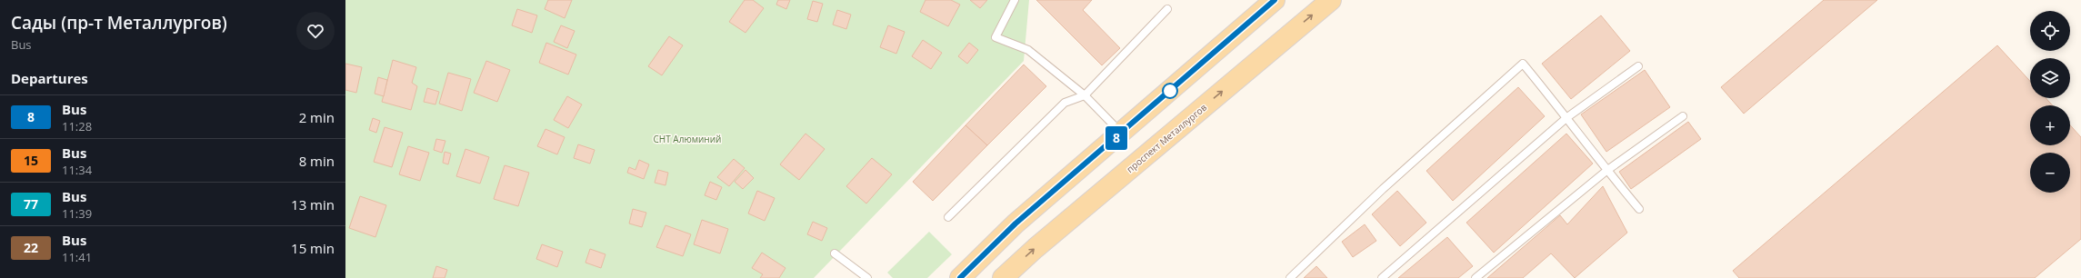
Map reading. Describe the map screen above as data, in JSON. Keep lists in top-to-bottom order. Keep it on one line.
{"streets":{"main road":["проспект Металлургов"]},"parks":["СНТ Алюминий"],"lines":["bus line 8"],"page":{"heading":[["Сады (пр-т Металлургов)","Bus"],"Departures"],"on_map":"8","map_buttons":["+","−"],"list":[{"mark":"8","name":"Bus","note":"11:28","value":"2 min"},{"mark":"15","name":"Bus","note":"11:34","value":"8 min"},{"mark":"77","name":"Bus","note":"11:39","value":"13 min"},{"mark":"22","name":"Bus","note":"11:41","value":"15 min"}]}}
